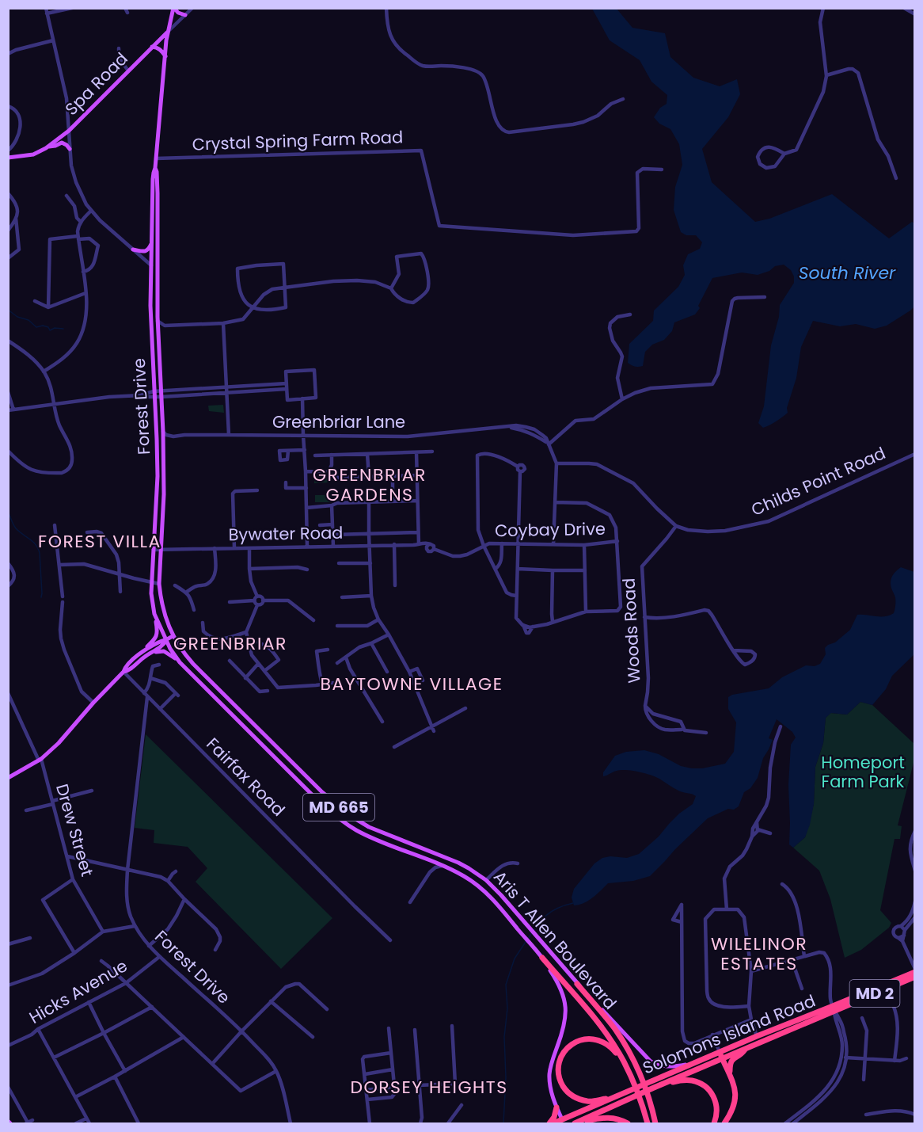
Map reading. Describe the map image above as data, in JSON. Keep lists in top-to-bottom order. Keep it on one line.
{"streets":{"highway":["MD 665","Aris T Allen Boulevard","MD 2","Solomons Island Road"],"main road":["Spa Road","Forest Drive"],"street":["Crystal Spring Farm Road","Greenbriar Lane","Childs Point Road","Coybay Drive","Bywater Road","Woods Road","Fairfax Road","Drew Street","Hicks Avenue"]},"crossings":[["Spa Road","Forest Drive"],["Crystal Spring Farm Road","Forest Drive"],["Forest Drive","Greenbriar Lane"],["Forest Drive","Bywater Road"],["Forest Drive","Fairfax Road"],["Forest Drive","Aris T Allen Boulevard"],["Forest Drive","Hicks Avenue"],["Childs Point Road","Woods Road"]],"districts":["GREENBRIAR GARDENS","FOREST VILLA","GREENBRIAR","BAYTOWNE VILLAGE","WILELINOR ESTATES","DORSEY HEIGHTS"],"water":["South River"],"parks":["Homeport Farm Park"]}
